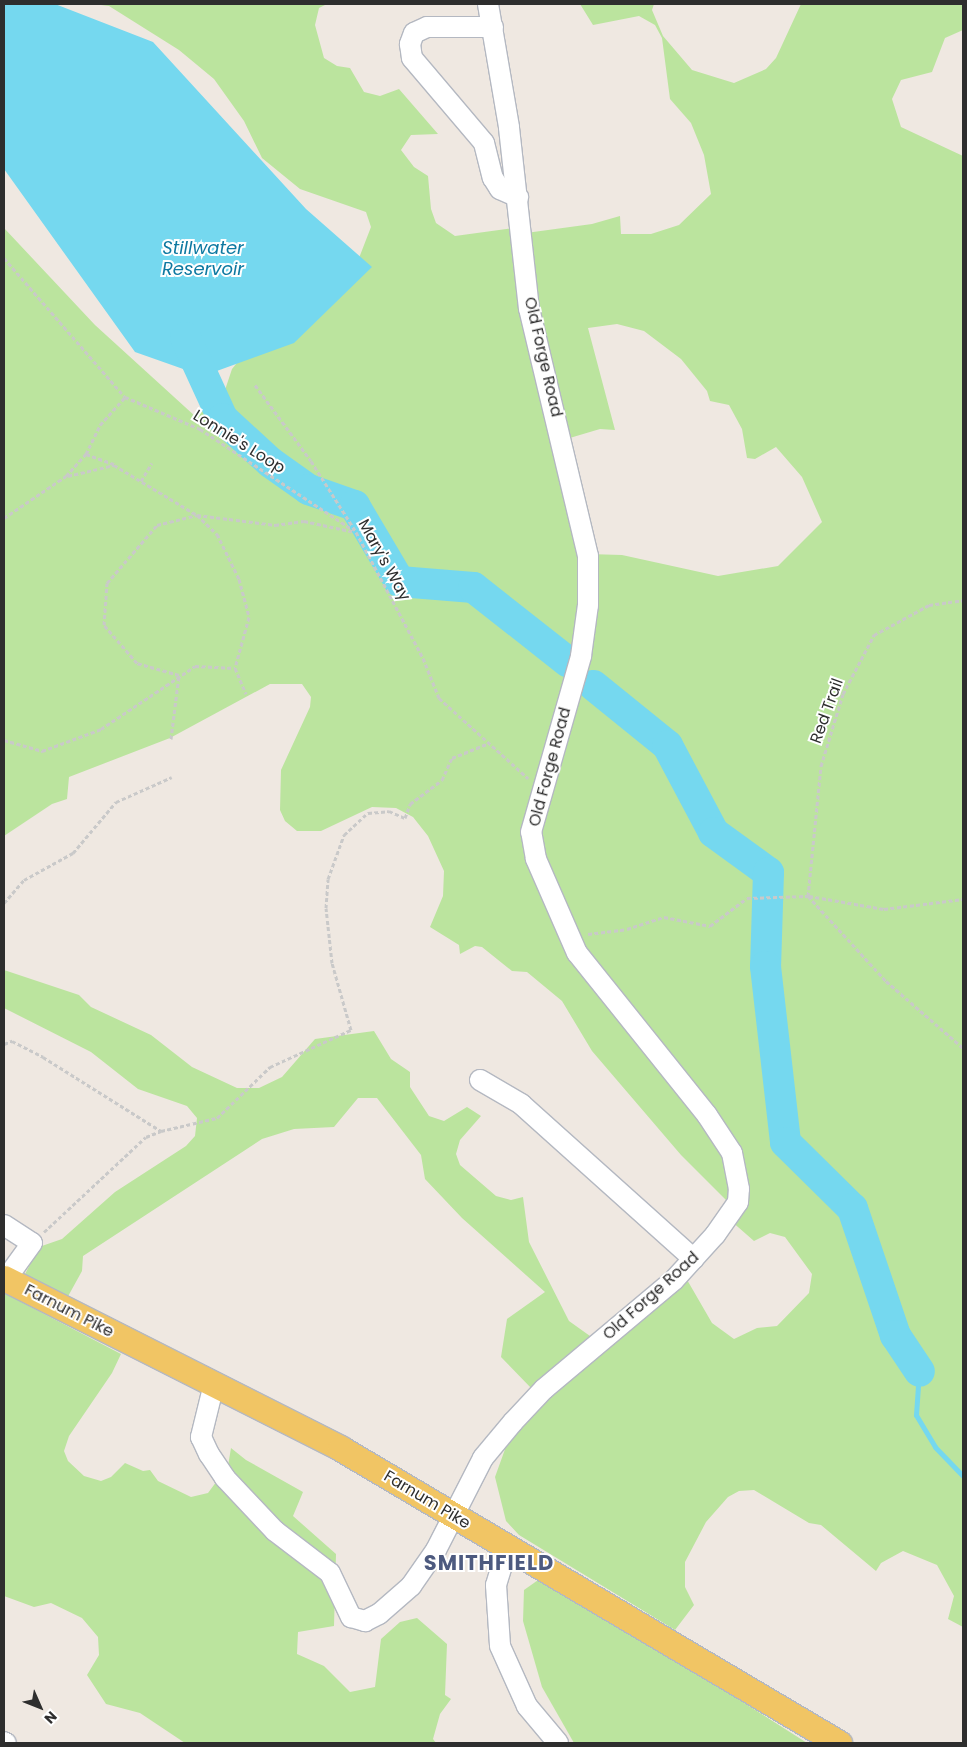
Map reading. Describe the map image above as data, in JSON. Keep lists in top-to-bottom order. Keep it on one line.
{"streets":{"main road":["Farnum Pike"],"street":["Old Forge Road"],"path":["Lonnie's Loop","Mary's Way","Red Trail"]},"crossings":[["Old Forge Road","Mary's Way"],["Old Forge Road","Farnum Pike"],["Lonnie's Loop","Mary's Way"]],"districts":["SMITHFIELD"],"water":["Stillwater Reservoir"],"north":"bottom right"}
